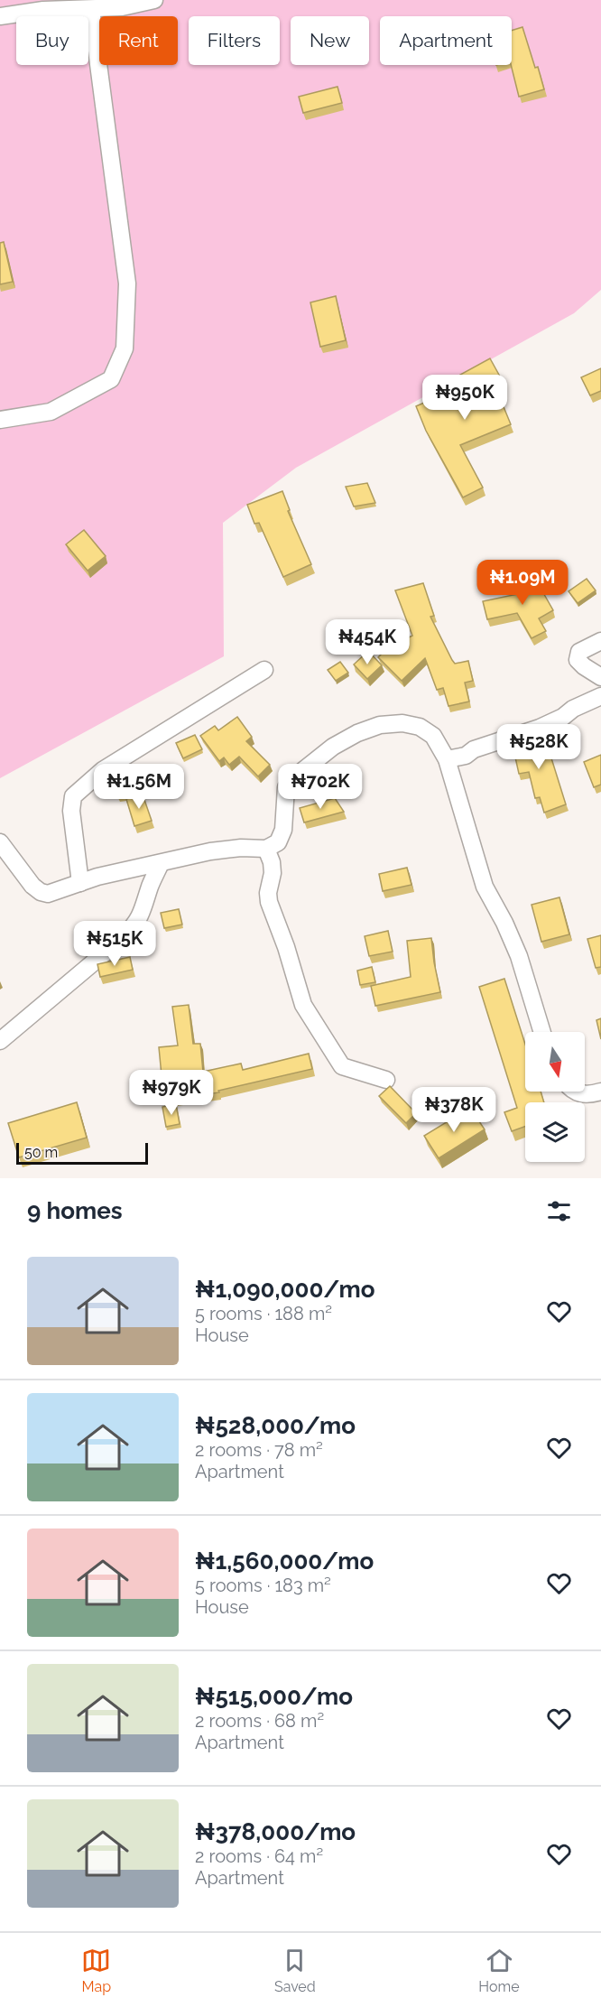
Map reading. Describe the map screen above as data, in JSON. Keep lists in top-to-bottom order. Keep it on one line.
{"scale_bar":"50 m","north":"bottom","page":{"chip":["Buy","Rent","Filters","New","Apartment"],"price":["₦950K","₦1.09M","₦454K","₦528K","₦1.56M","₦702K","₦515K","₦979K","₦378K"],"scale":"50 m","heading":"9 homes","list":[{"name":"₦1,090,000/mo","note":"5 rooms · 188 m² · House"},{"name":"₦528,000/mo","note":"2 rooms · 78 m² · Apartment"},{"name":"₦1,560,000/mo","note":"5 rooms · 183 m² · House"},{"name":"₦515,000/mo","note":"2 rooms · 68 m² · Apartment"},{"name":"₦378,000/mo","note":"2 rooms · 64 m² · Apartment"}],"tabs":["Map","Saved","Home"]}}
